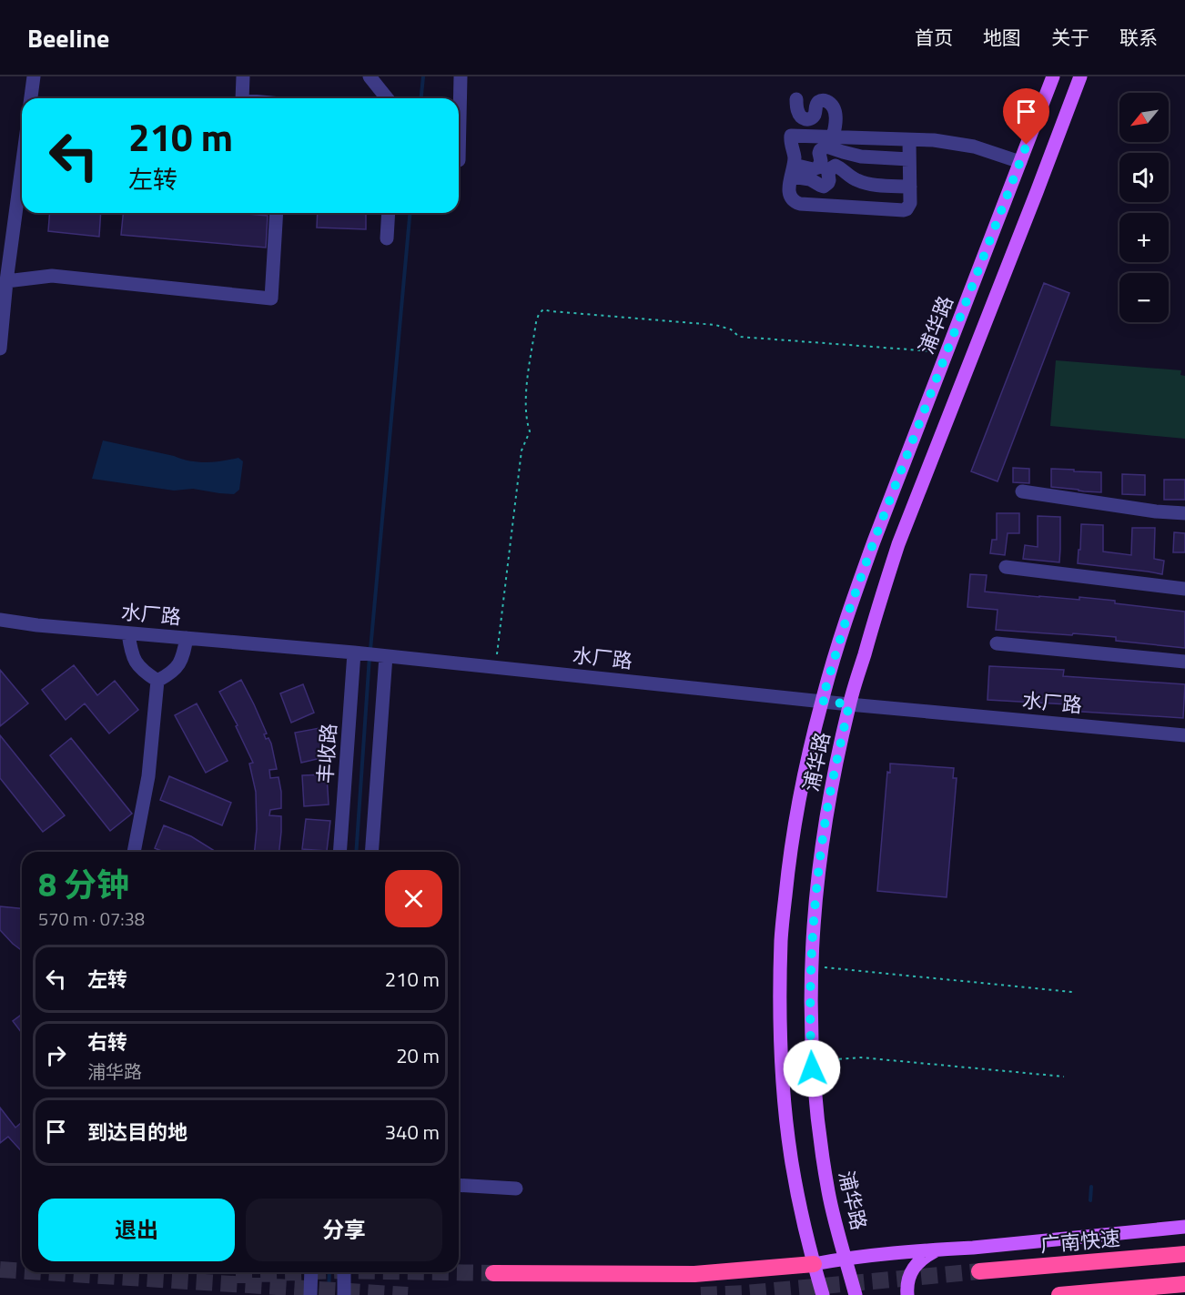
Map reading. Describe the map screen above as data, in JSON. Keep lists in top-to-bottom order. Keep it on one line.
{"streets":{"highway":["广南快速"],"main road":["浦华路"],"street":["水厂路","丰收路"]},"crossings":[["浦华路","水厂路"],["水厂路","丰收路"]],"north":"bottom left","page":{"header":"Beeline","nav":["首页","地图","关于","联系"],"map_buttons":["+","−"],"turn":["210 m","左转"],"heading":["8 分钟","570 m · 07:38"],"list":[{"name":"左转","value":"210 m"},{"name":"右转","note":"浦华路","value":"20 m"},{"name":"到达目的地","value":"340 m"}],"buttons":["退出","分享"]}}
